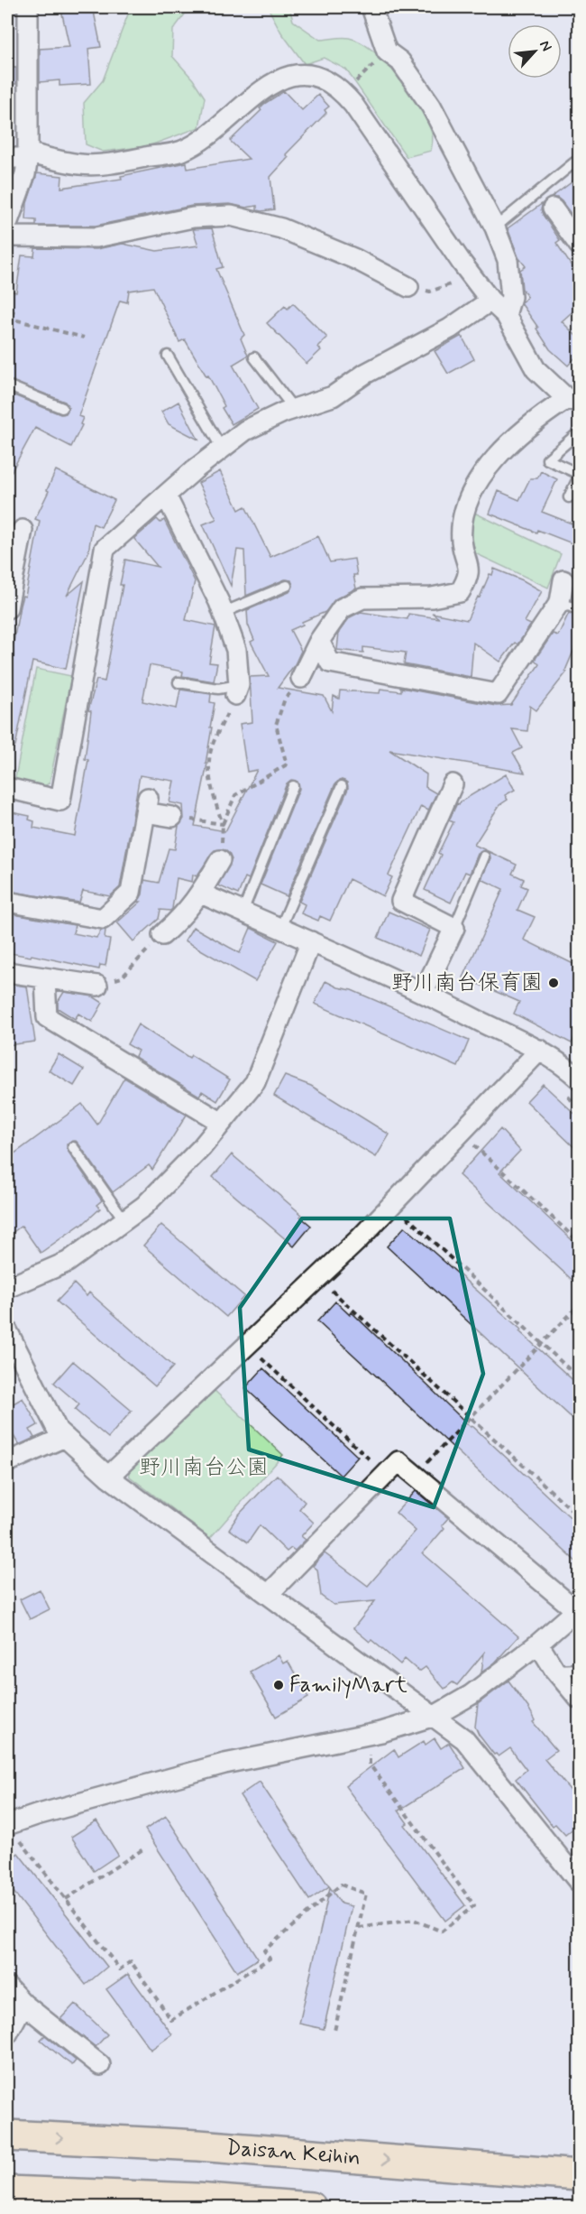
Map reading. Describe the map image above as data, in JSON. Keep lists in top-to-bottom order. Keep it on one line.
{"streets":{"highway":["Daisan Keihin"]},"parks":["野川南台公園"],"places":["野川南台保育園","FamilyMart"],"north":"top right"}
